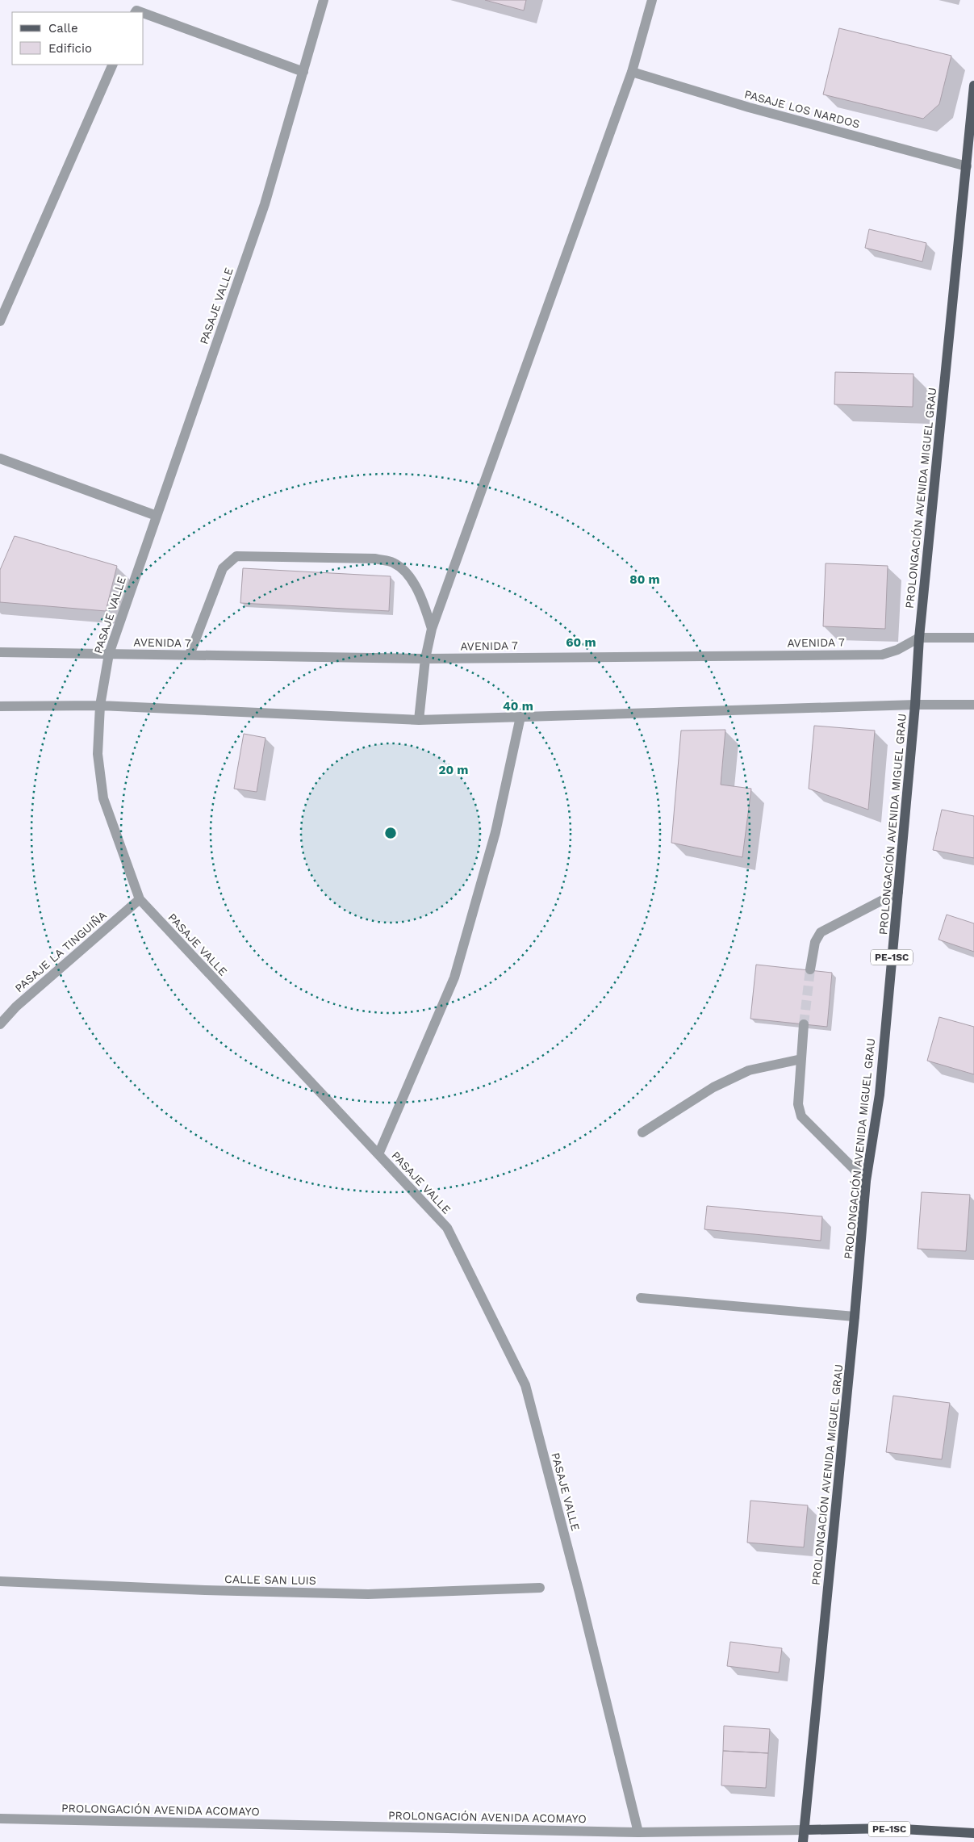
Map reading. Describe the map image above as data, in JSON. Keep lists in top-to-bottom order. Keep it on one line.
{"streets":{"main road":["PROLONGACIÓN AVENIDA MIGUEL GRAU","PE-1SC","PROLONGACIÓN AVENIDA ACOMAYO"],"street":["PASAJE LOS NARDOS","PASAJE VALLE","AVENIDA 7","PASAJE LA TINGUIÑA","CALLE SAN LUIS"]},"crossings":[["PASAJE LOS NARDOS","PROLONGACIÓN AVENIDA MIGUEL GRAU"],["PASAJE VALLE","AVENIDA 7"],["PASAJE VALLE","PASAJE LA TINGUIÑA"],["PASAJE VALLE","PROLONGACIÓN AVENIDA ACOMAYO"],["PROLONGACIÓN AVENIDA MIGUEL GRAU","AVENIDA 7"],["PROLONGACIÓN AVENIDA MIGUEL GRAU","PROLONGACIÓN AVENIDA ACOMAYO"]],"legend":["Calle","Edificio"],"rings":["80 m","60 m","40 m","20 m"]}
